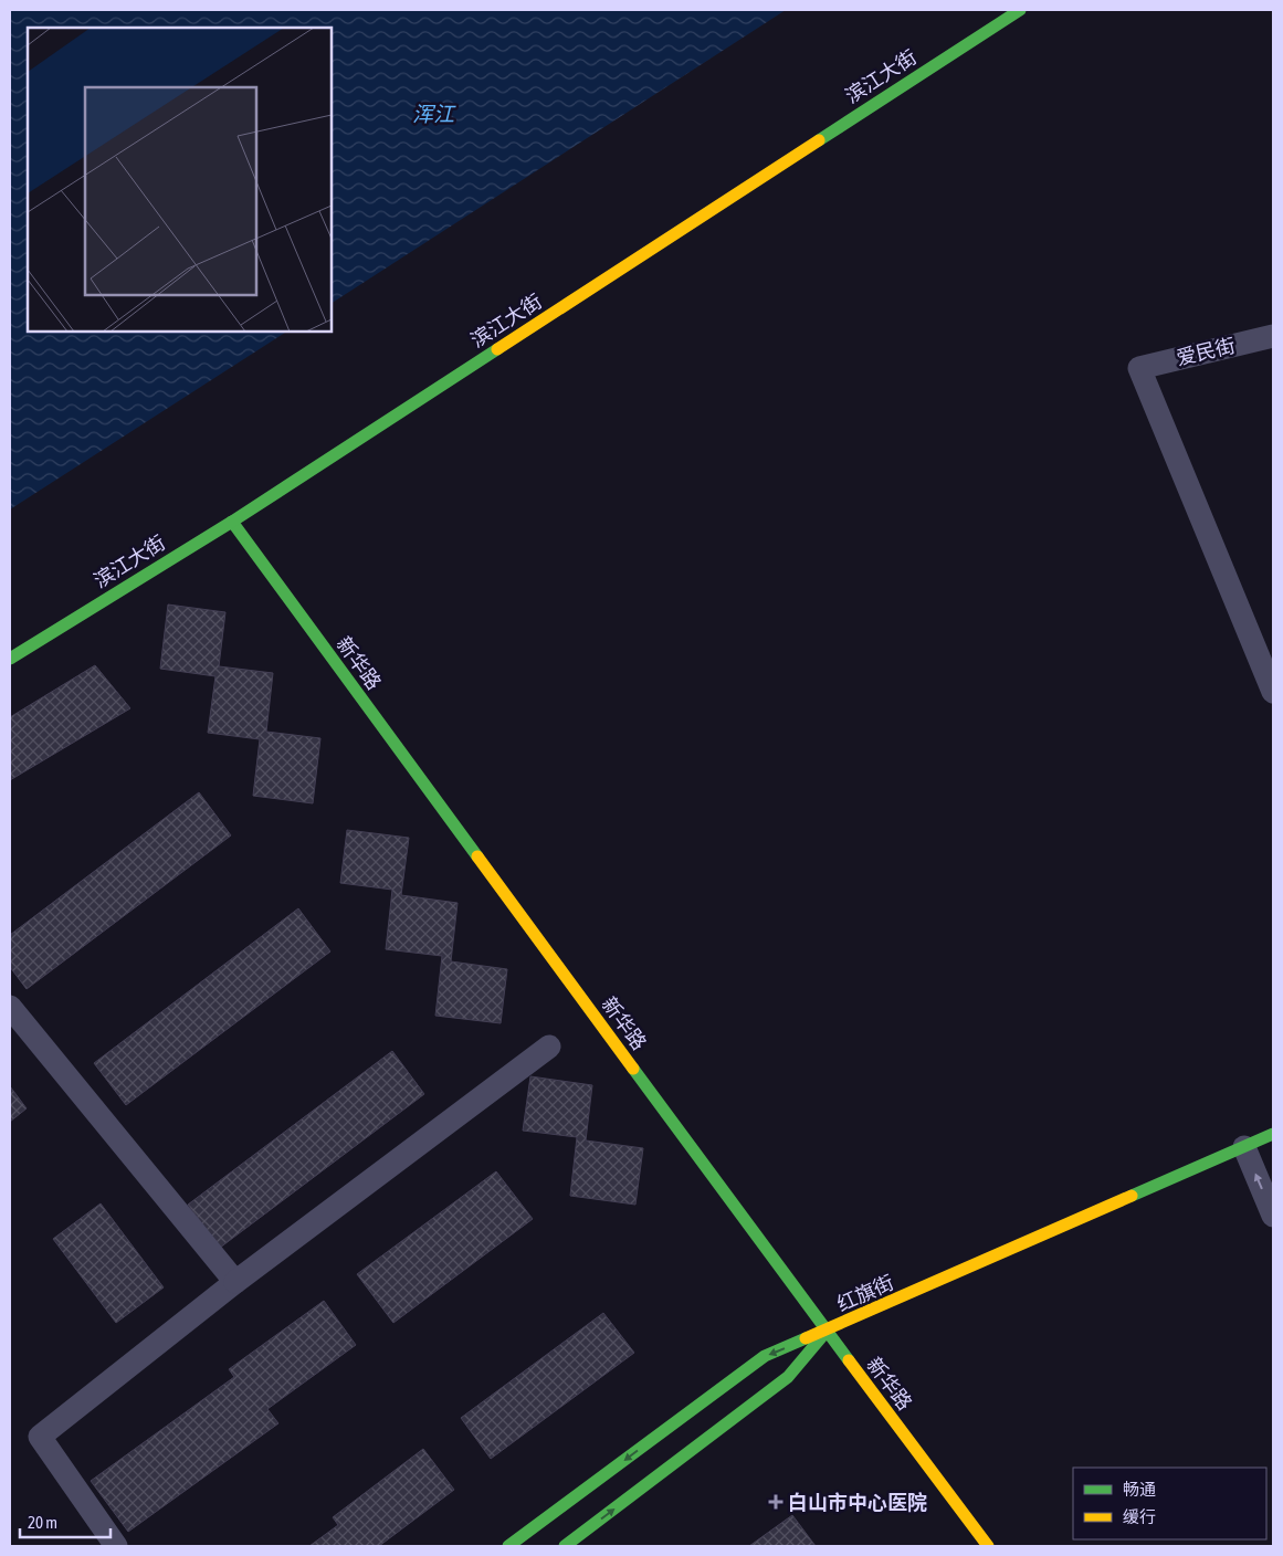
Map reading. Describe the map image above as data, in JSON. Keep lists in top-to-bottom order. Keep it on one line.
{"streets":{"main road":["滨江大街","新华路","红旗街"],"street":["爱民街"]},"crossings":[["滨江大街","新华路"],["新华路","红旗街"]],"water":["浑江"],"places":{"health":["白山市中心医院"]},"legend":["畅通","缓行"],"scale_bar":"20 m"}
